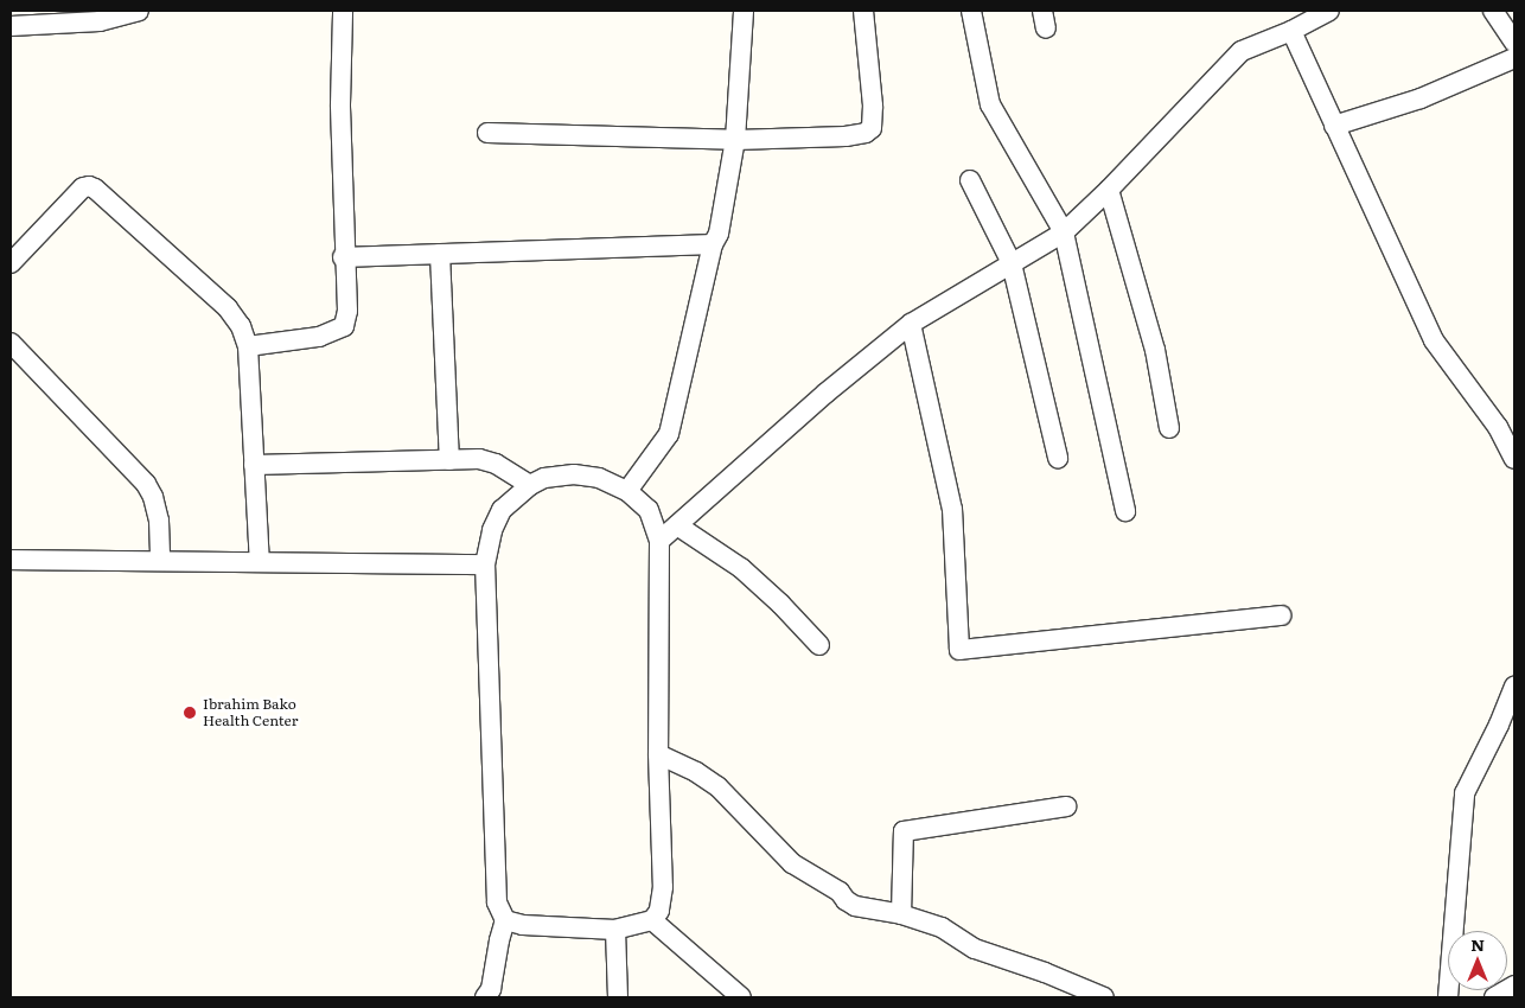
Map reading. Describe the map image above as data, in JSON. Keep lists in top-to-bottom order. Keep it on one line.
{"places":["Ibrahim Bako Health Center"],"north":"top"}
